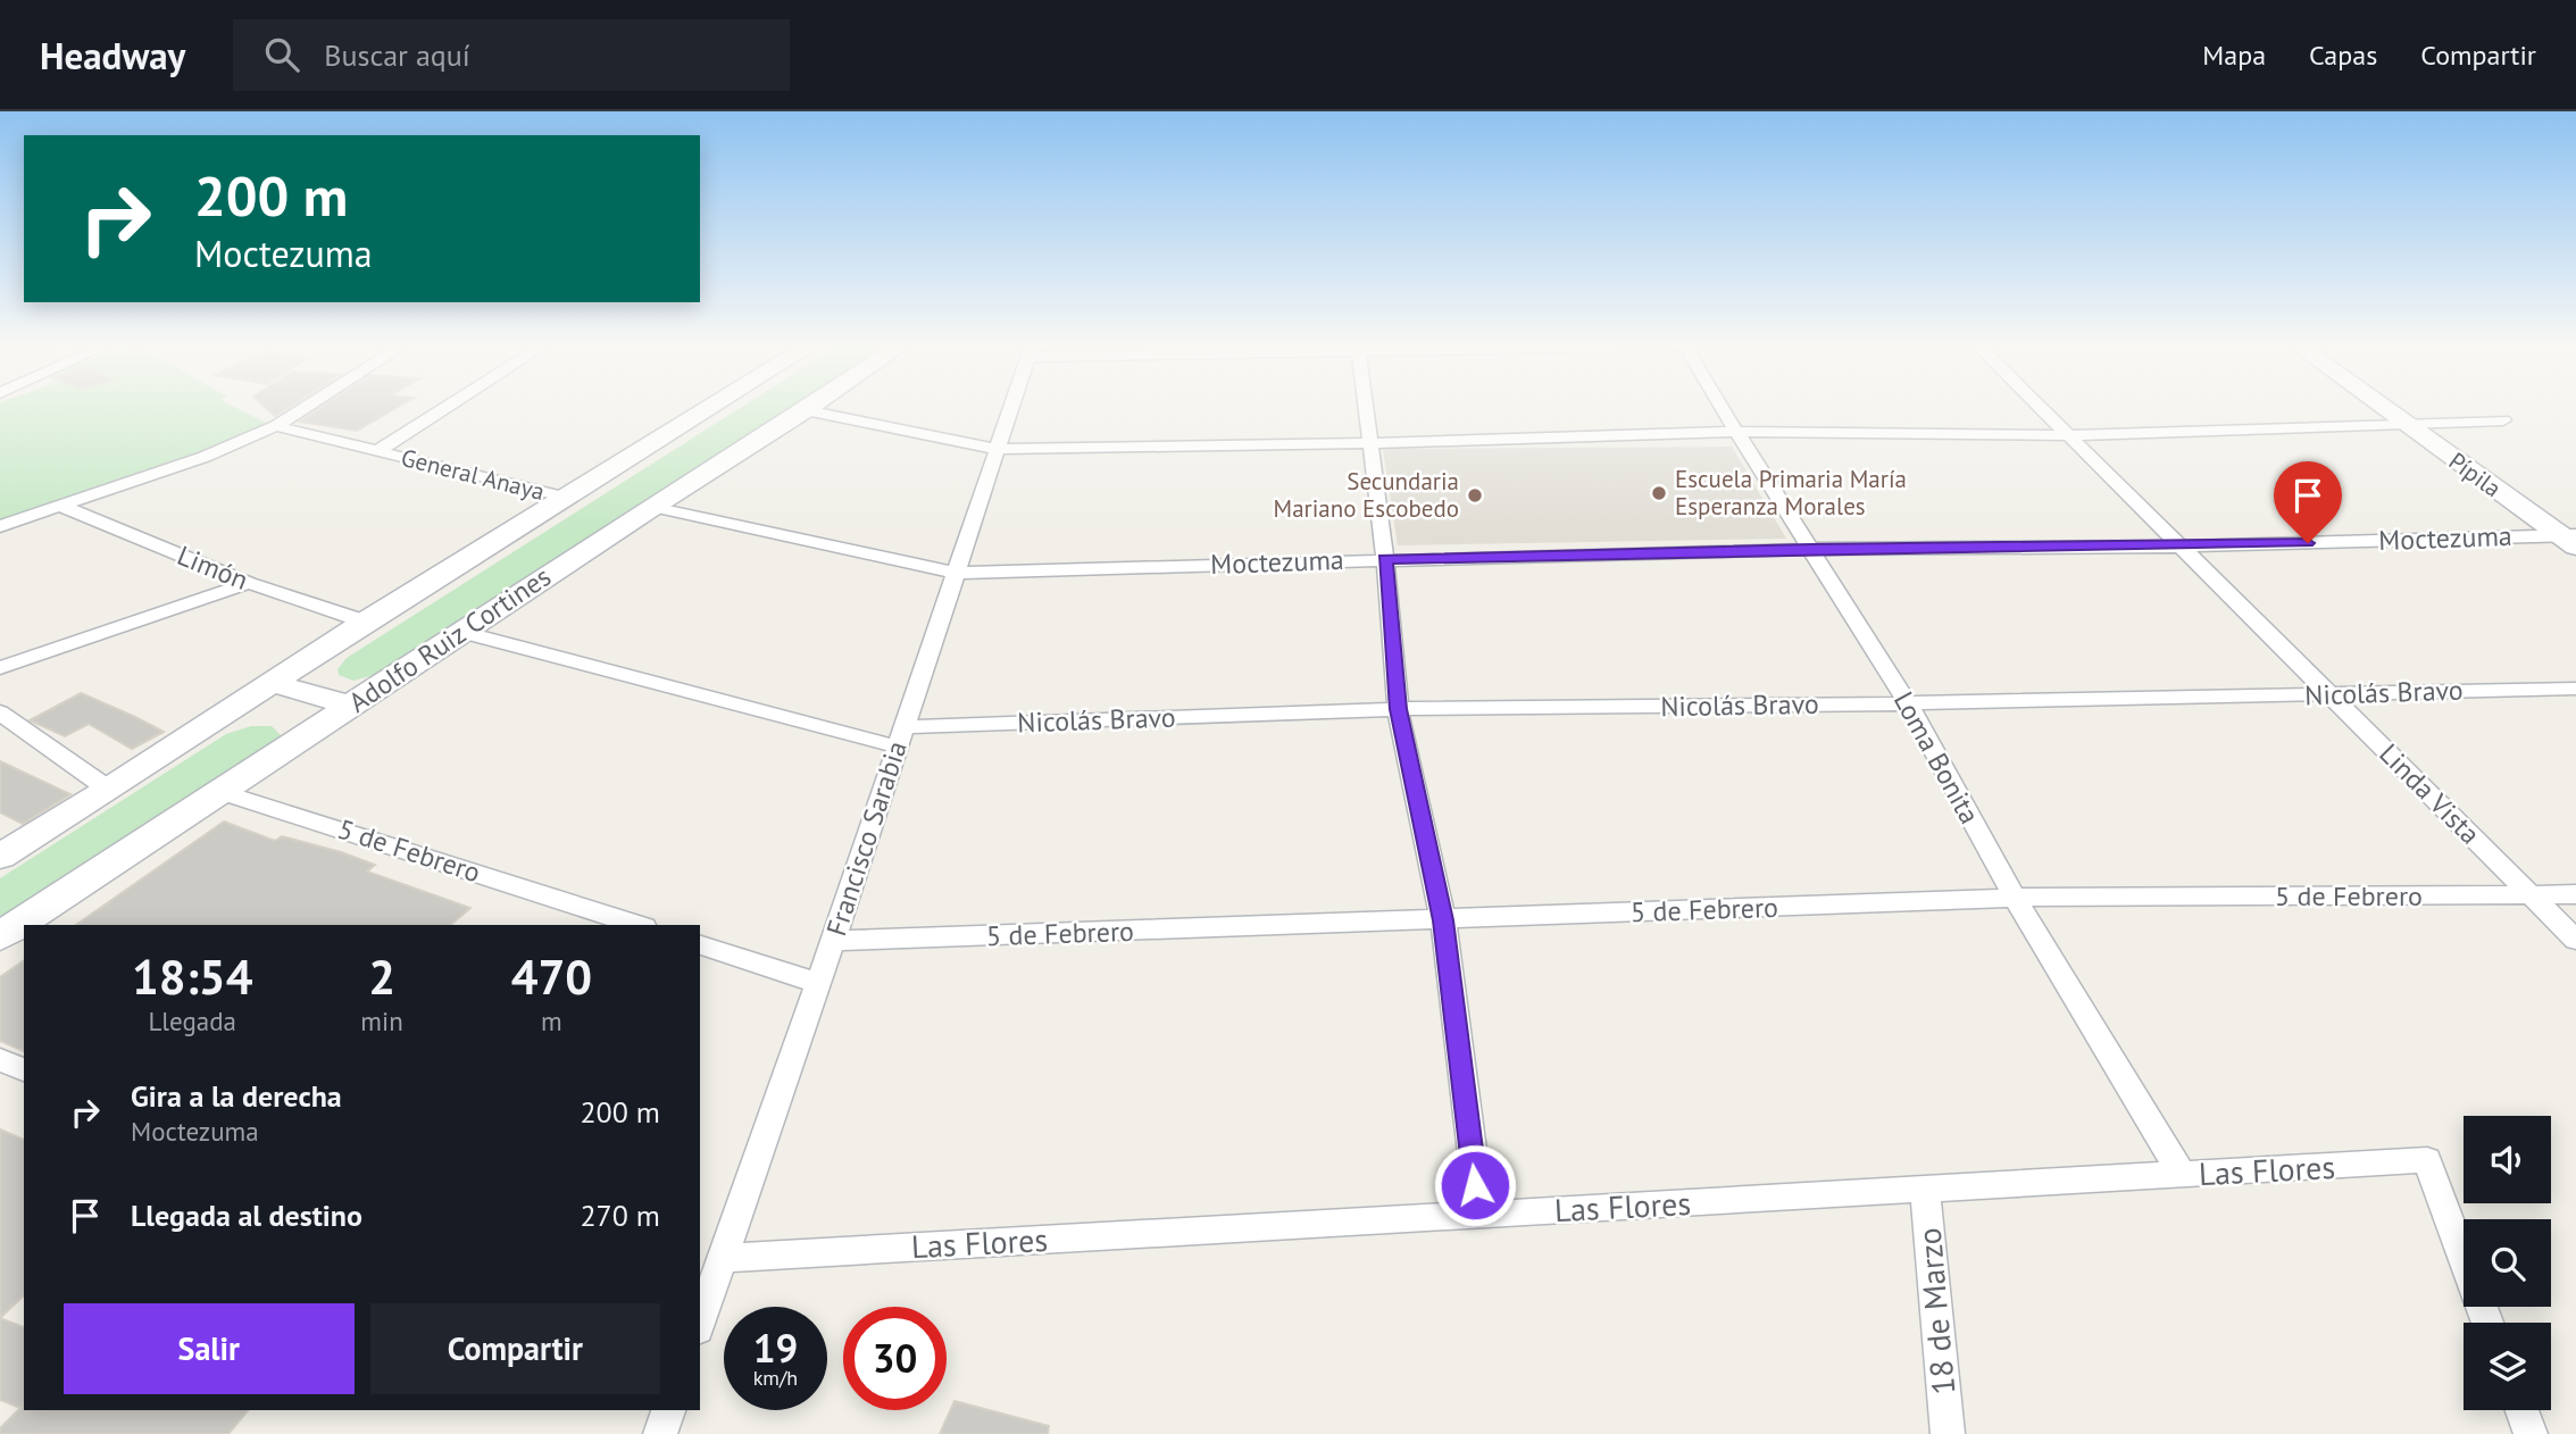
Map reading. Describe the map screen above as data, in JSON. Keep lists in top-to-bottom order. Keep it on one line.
{"streets":{"main road":["Pípila","Adolfo Ruiz Cortines"],"street":["General Anaya","Moctezuma","Limón","Nicolás Bravo","Loma Bonita","Linda Vista","Francisco Sarabia","5 de Febrero","Las Flores","18 de Marzo"]},"crossings":[["General Anaya","Adolfo Ruiz Cortines"],["Pípila","Moctezuma"],["Moctezuma","Adolfo Ruiz Cortines"],["Moctezuma","Loma Bonita"],["Moctezuma","Linda Vista"],["Moctezuma","Francisco Sarabia"],["Limón","Adolfo Ruiz Cortines"],["Adolfo Ruiz Cortines","Nicolás Bravo"],["Adolfo Ruiz Cortines","5 de Febrero"],["Nicolás Bravo","Loma Bonita"],["Nicolás Bravo","Linda Vista"],["Nicolás Bravo","Francisco Sarabia"],["Loma Bonita","5 de Febrero"],["Loma Bonita","Las Flores"],["Linda Vista","5 de Febrero"],["Francisco Sarabia","5 de Febrero"],["Francisco Sarabia","Las Flores"],["Las Flores","18 de Marzo"]],"places":["Escuela Primaria María Esperanza Morales","Secundaria Mariano Escobedo"],"page":{"header":"Headway","search":"Buscar aquí","nav":["Mapa","Capas","Compartir"],"turn":["200 m","Moctezuma"],"eta":["18:54","Llegada","2","min","470","m"],"list":[{"name":"Gira a la derecha","note":"Moctezuma","value":"200 m"},{"name":"Llegada al destino","value":"270 m"}],"buttons":["Salir","Compartir"],"speed":"19 km/h","limit":"30"}}
